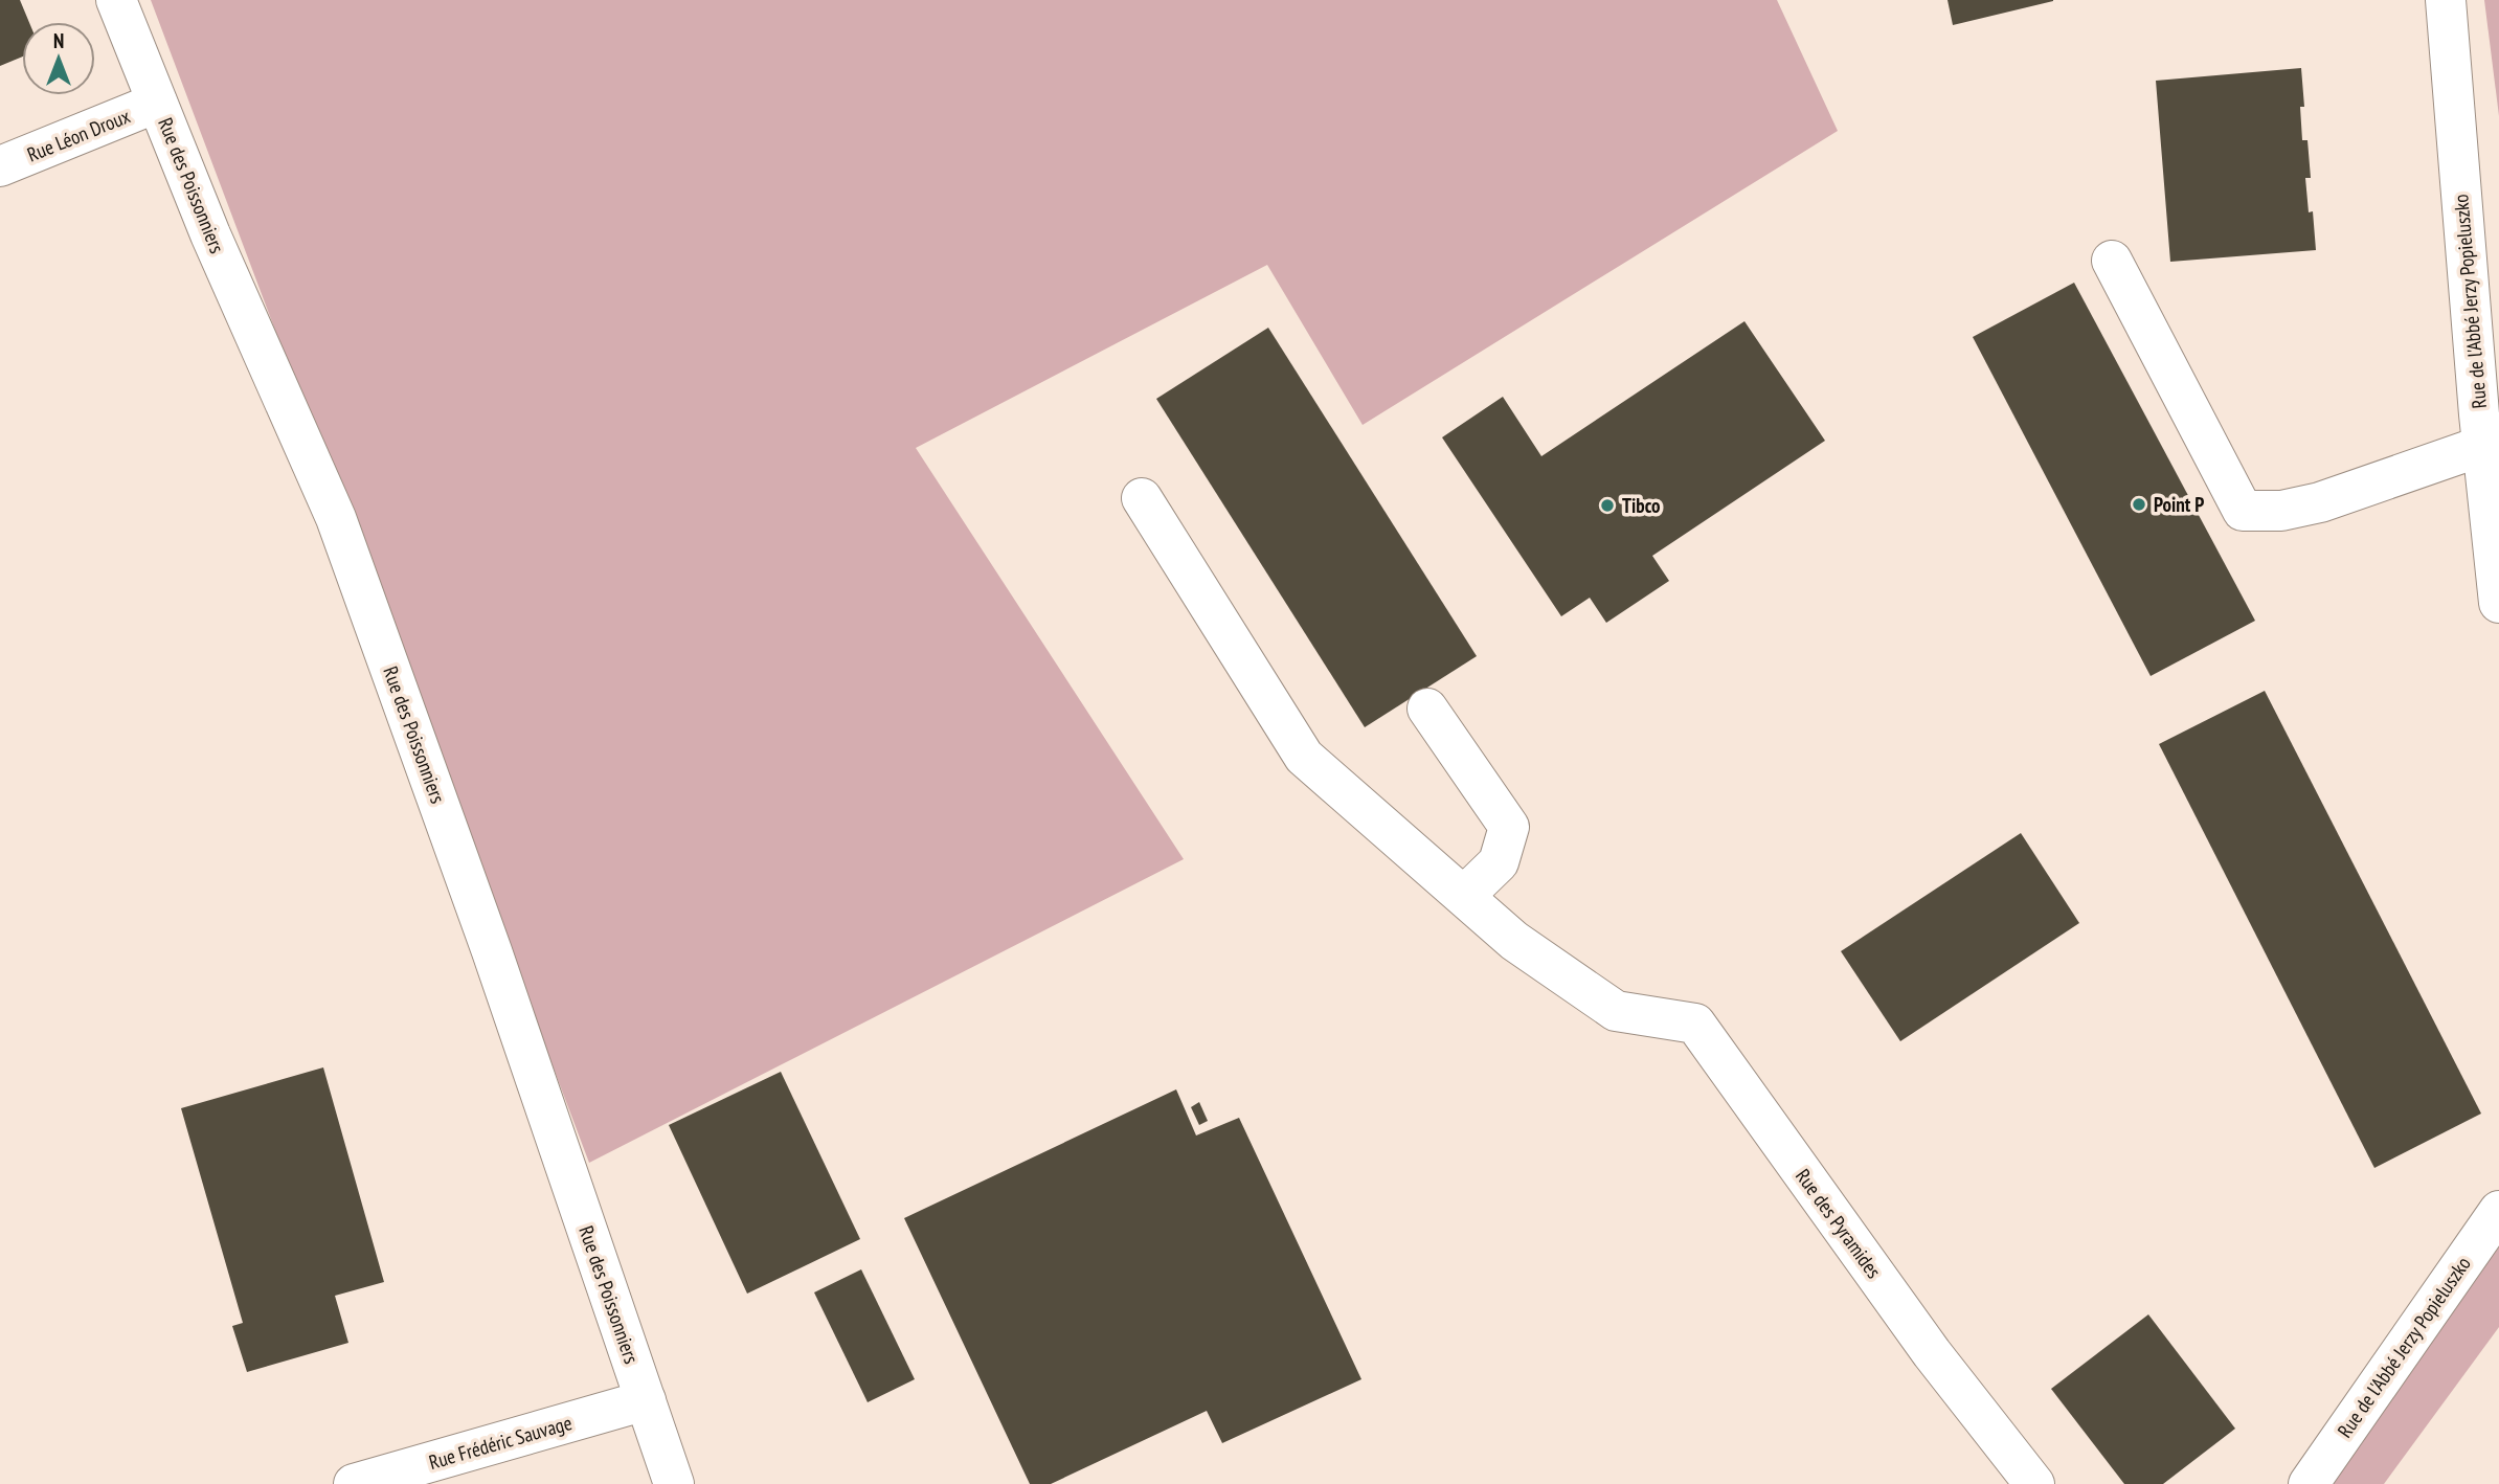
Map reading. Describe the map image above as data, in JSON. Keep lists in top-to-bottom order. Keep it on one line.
{"streets":{"street":["Rue Léon Droux","Rue des Poissonniers","Rue de l'Abbé Jerzy Popieluszko","Rue des Pyramides","Rue Frédéric Sauvage"]},"crossings":[["Rue Léon Droux","Rue des Poissonniers"],["Rue des Poissonniers","Rue Frédéric Sauvage"]],"places":["Point P","Tibco"],"north":"top"}
